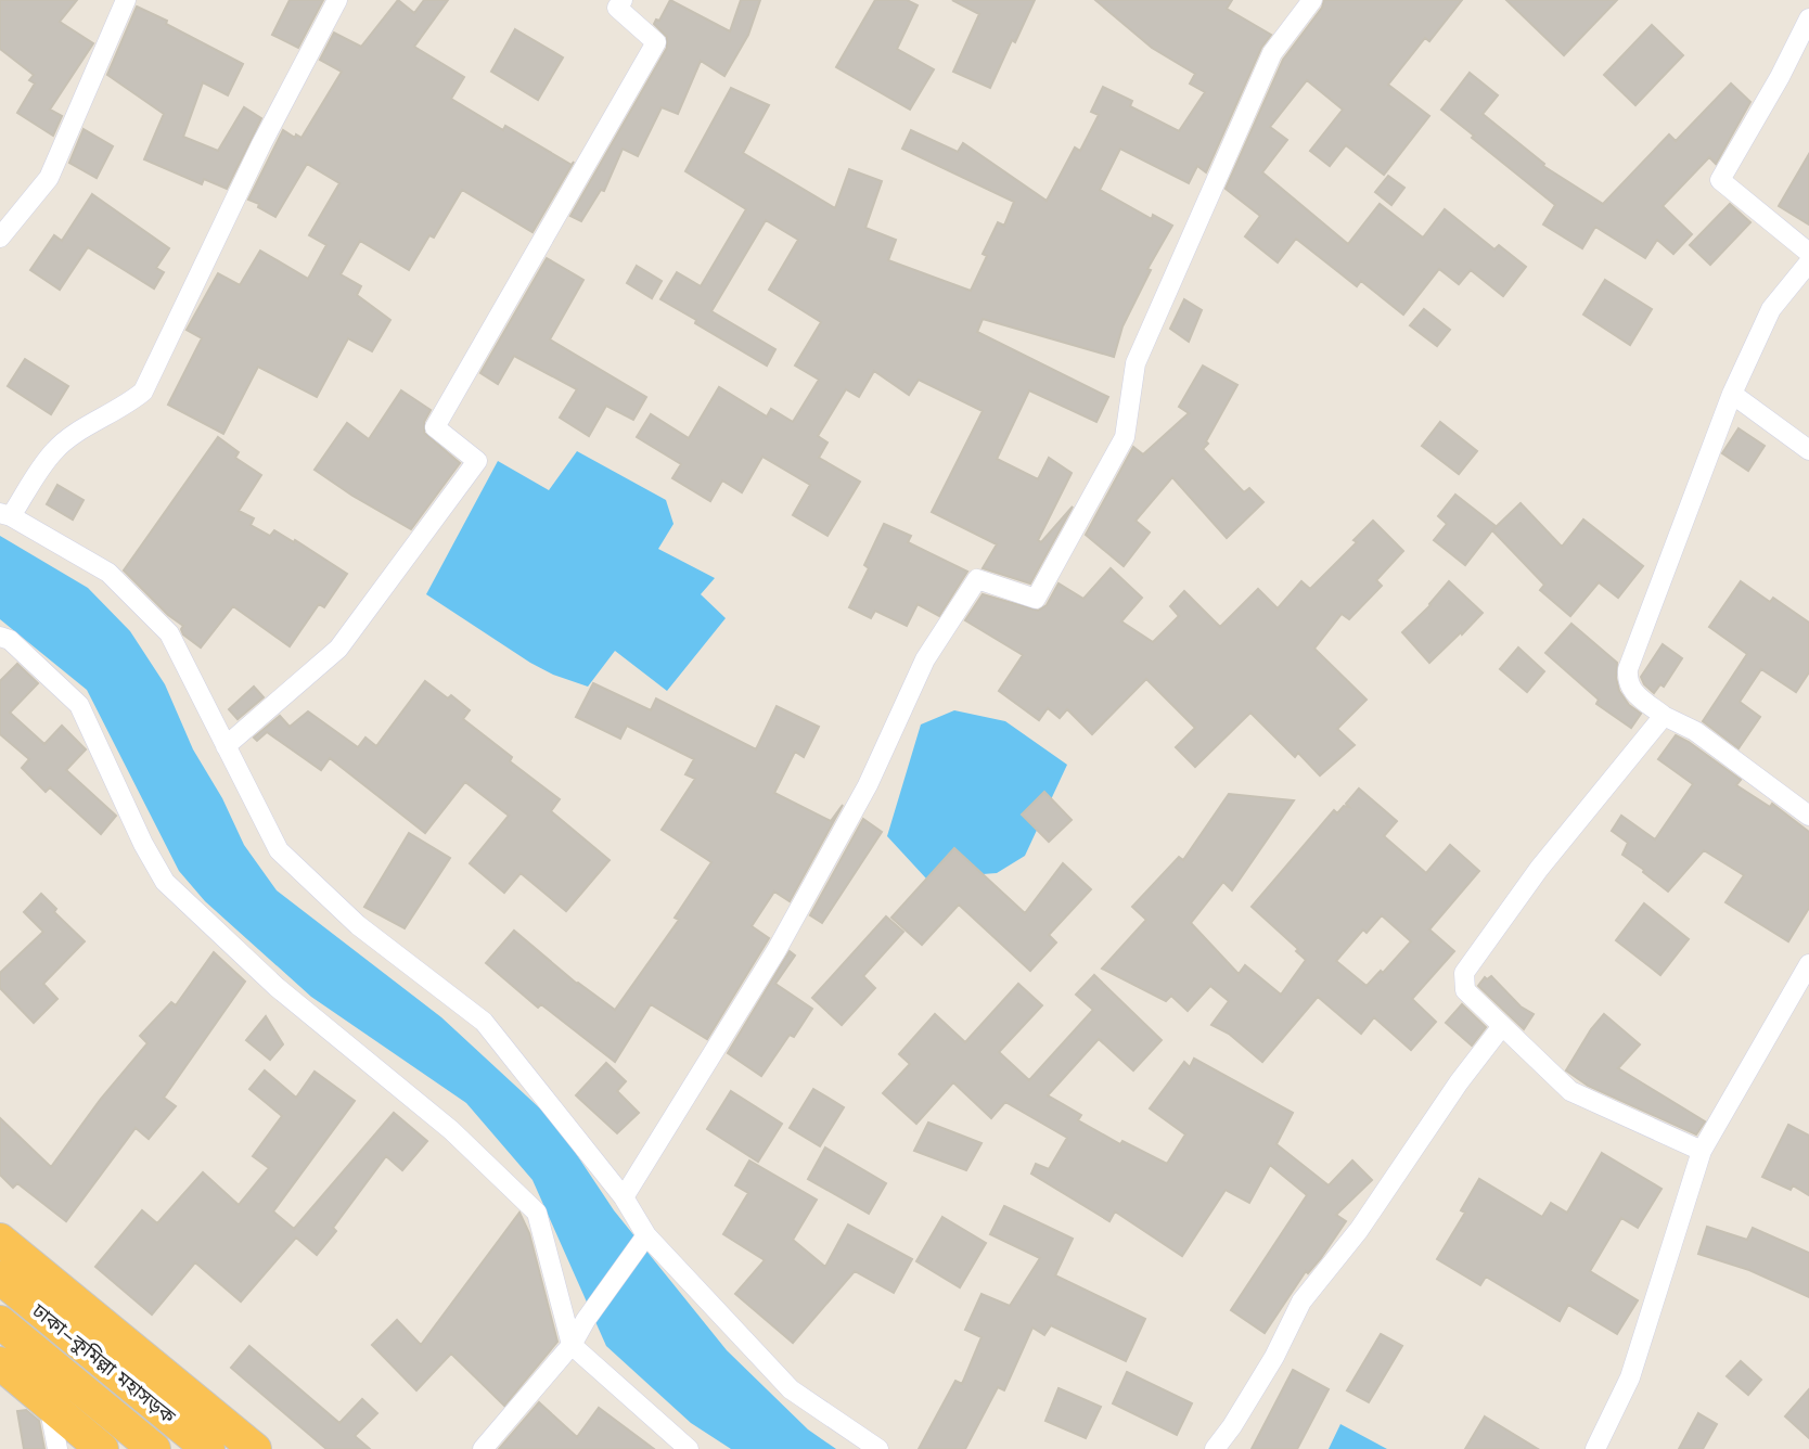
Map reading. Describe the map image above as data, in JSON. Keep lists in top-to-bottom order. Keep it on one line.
{"streets":{"highway":["ঢাকা–কুমিল্লা মহাসড়ক"]}}
